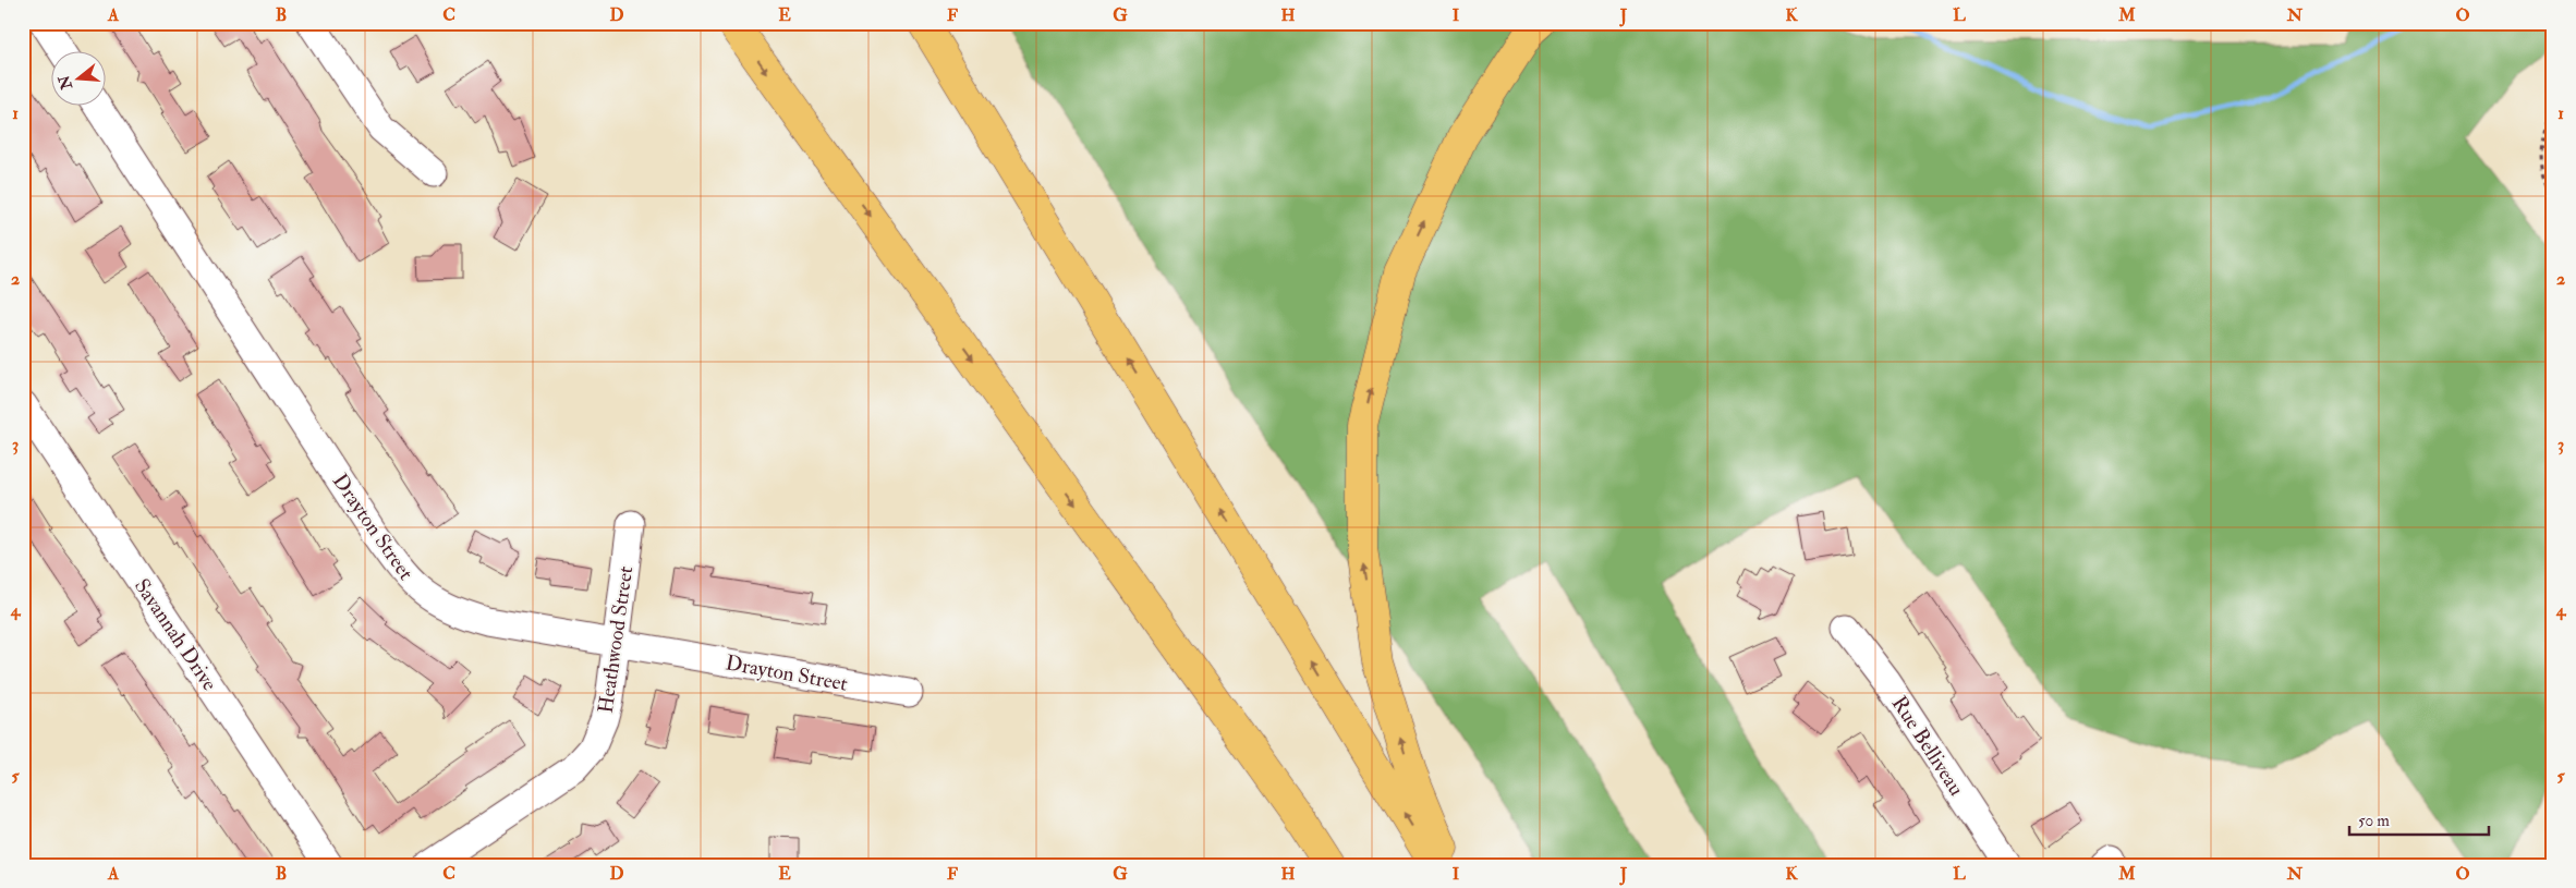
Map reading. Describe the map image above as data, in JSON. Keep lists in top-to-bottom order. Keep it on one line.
{"streets":{"street":["Drayton Street","Savannah Drive","Heathwood Street","Rue Belliveau"]},"crossings":[["Drayton Street","Heathwood Street"]],"scale_bar":"50 m","north":"left","grid":{"columns":["A","B","C","D","E","F","G","H","I","J","K","L","M","N","O"],"rows":["1","2","3","4","5"]}}
